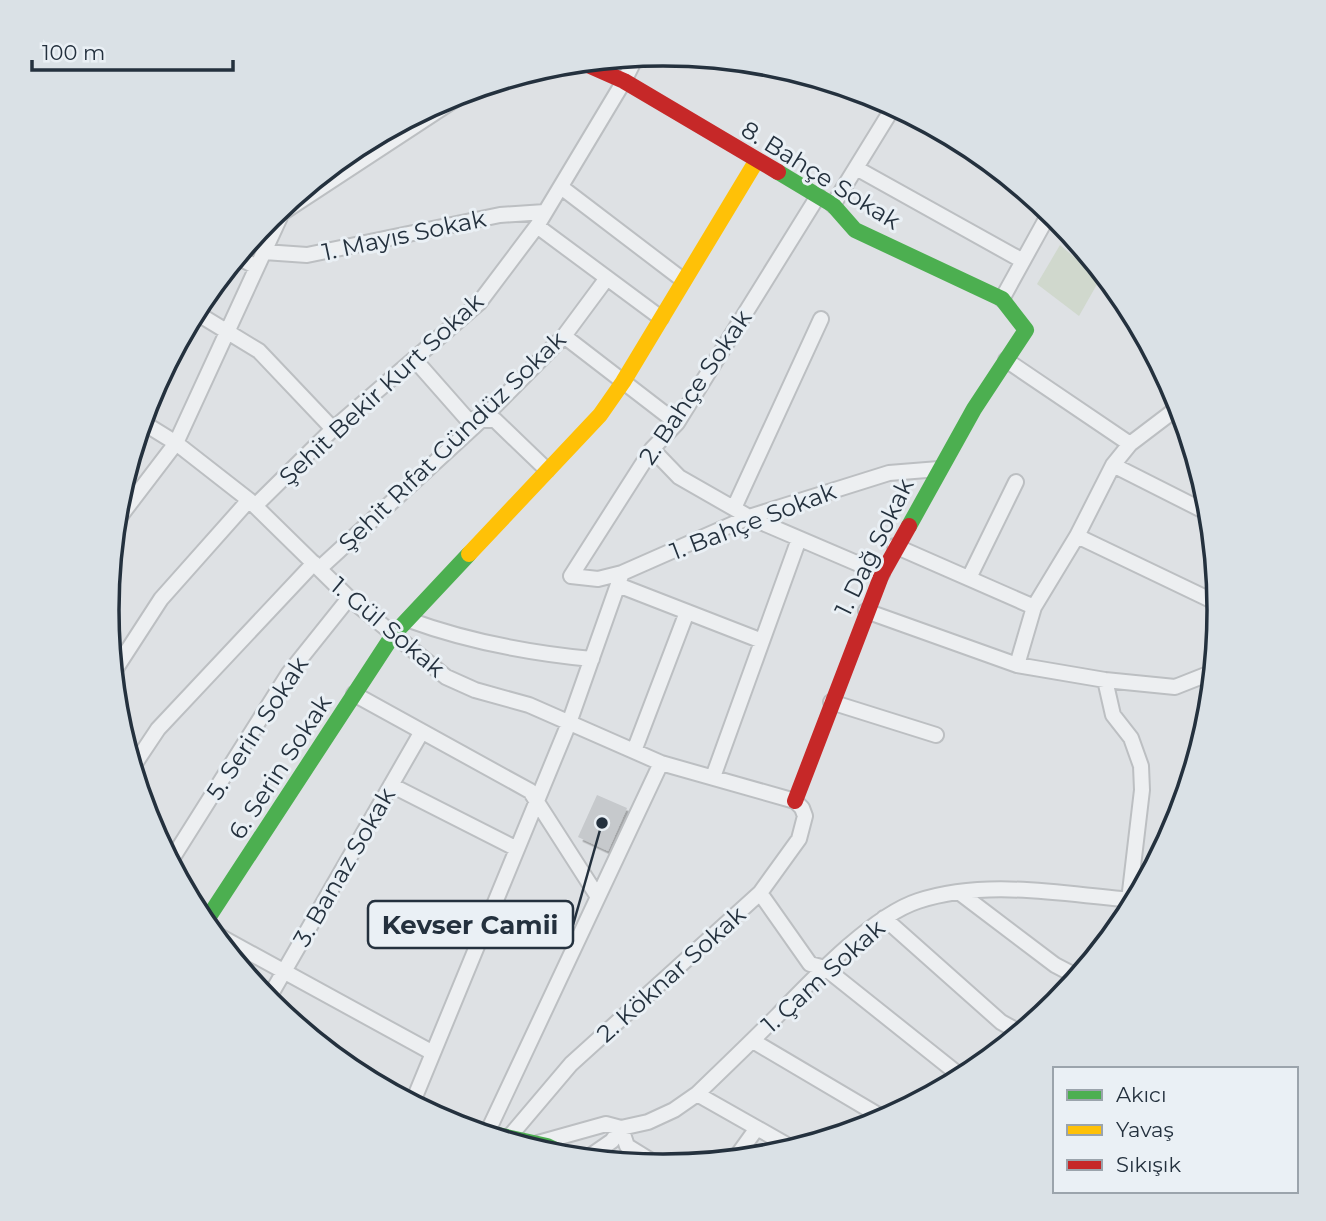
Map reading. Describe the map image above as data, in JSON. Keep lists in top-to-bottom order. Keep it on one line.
{"streets":{"street":["8. Bahçe Sokak","1. Mayıs Sokak","2. Bahçe Sokak","Şehit Bekir Kurt Sokak","Şehit Rıfat Gündüz Sokak","1. Bahçe Sokak","1. Dağ Sokak","1. Gül Sokak","5. Serin Sokak","6. Serin Sokak","3. Banaz Sokak","2. Köknar Sokak","1. Çam Sokak"]},"crossings":[["8. Bahçe Sokak","2. Bahçe Sokak"],["8. Bahçe Sokak","Şehit Bekir Kurt Sokak"],["8. Bahçe Sokak","1. Dağ Sokak"],["8. Bahçe Sokak","6. Serin Sokak"],["1. Mayıs Sokak","Şehit Bekir Kurt Sokak"],["2. Bahçe Sokak","1. Bahçe Sokak"],["Şehit Bekir Kurt Sokak","1. Gül Sokak"],["Şehit Rıfat Gündüz Sokak","1. Gül Sokak"],["1. Bahçe Sokak","1. Dağ Sokak"],["1. Dağ Sokak","1. Gül Sokak"],["1. Dağ Sokak","2. Köknar Sokak"],["1. Gül Sokak","5. Serin Sokak"],["1. Gül Sokak","6. Serin Sokak"],["1. Gül Sokak","2. Köknar Sokak"]],"places":["Kevser Camii"],"legend":["Akıcı","Yavaş","Sıkışık"],"scale_bar":"100 m"}
